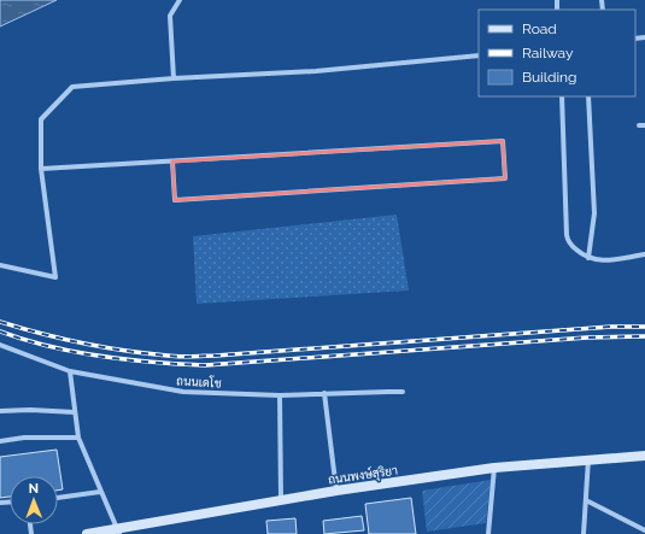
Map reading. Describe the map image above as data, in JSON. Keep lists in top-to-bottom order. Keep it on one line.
{"streets":{"main road":["ถนนพงษ์สุริยา"],"street":["ถนนเดโช"]},"legend":["Road","Railway","Building"],"north":"top"}
